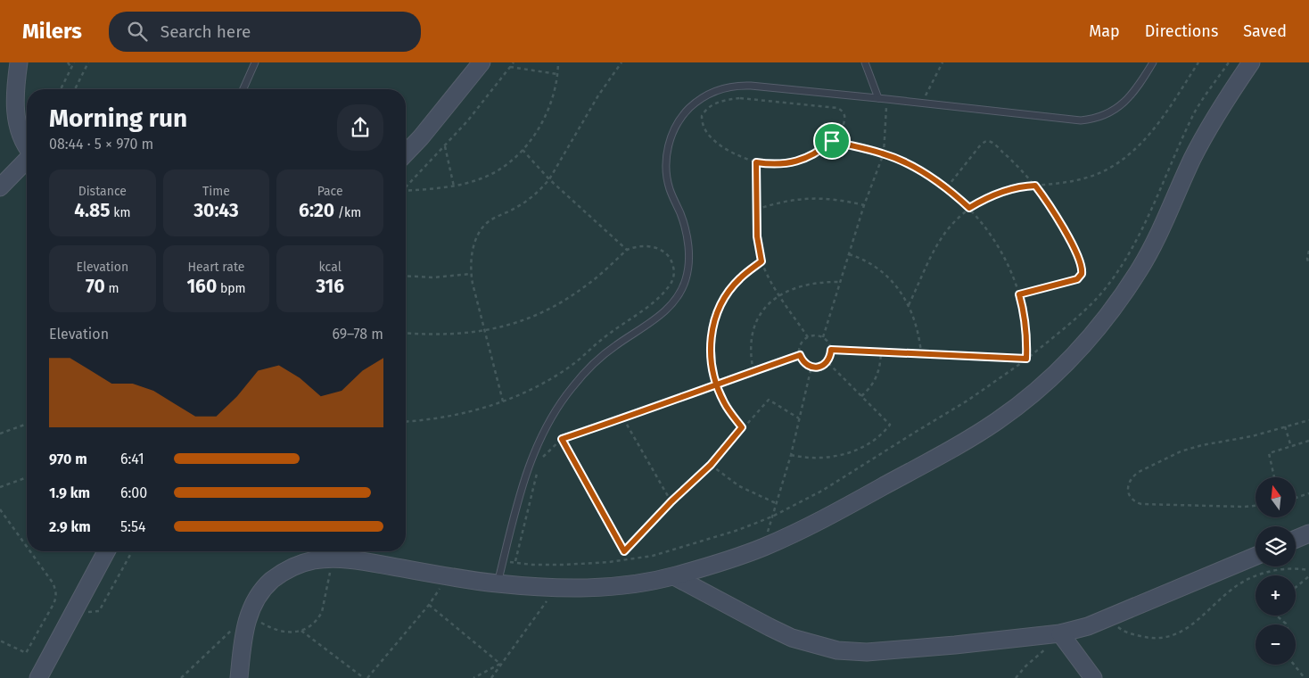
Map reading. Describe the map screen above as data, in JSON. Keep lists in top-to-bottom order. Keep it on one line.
{"north":"top","page":{"header":"Milers","search":"Search here","nav":["Map","Directions","Saved"],"heading":["Morning run","08:44 · 5 × 970 m"],"stats":[["Distance","4.85 km"],["Time","30:43"],["Pace","6:20 /km"],["Elevation","70 m"],["Heart rate","160 bpm"],["kcal","316"]],"chart":["Elevation","69–78 m"],"list":[{"name":"970 m","note":"6:41"},{"name":"1.9 km","note":"6:00"},{"name":"2.9 km","note":"5:54"}],"map_buttons":["+","−"]}}
